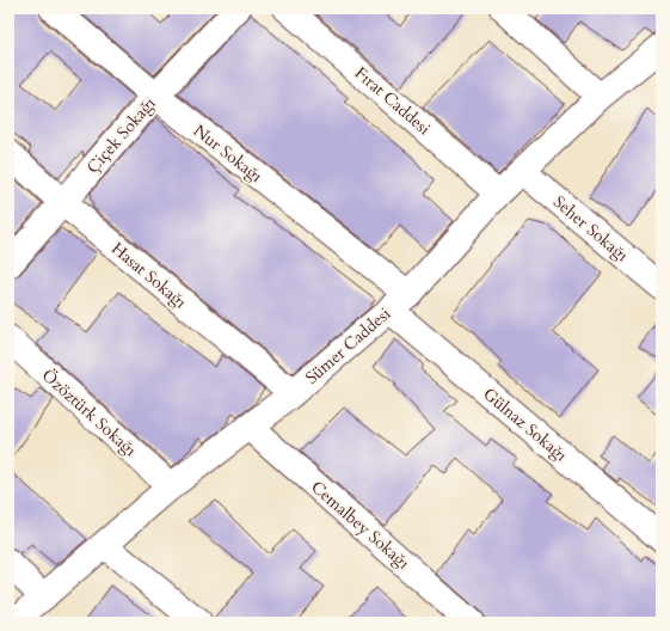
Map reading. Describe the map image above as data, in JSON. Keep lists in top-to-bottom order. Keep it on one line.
{"streets":{"street":["Fırat Caddesi","Çiçek Sokağı","Nur Sokağı","Seher Sokağı","Hasat Sokağı","Sümer Caddesi","Özöztürk Sokağı","Gülnaz Sokağı","Cemalbey Sokağı"]},"crossings":[["Fırat Caddesi","Sümer Caddesi"],["Çiçek Sokağı","Nur Sokağı"],["Çiçek Sokağı","Hasat Sokağı"],["Nur Sokağı","Sümer Caddesi"],["Nur Sokağı","Gülnaz Sokağı"],["Seher Sokağı","Sümer Caddesi"],["Hasat Sokağı","Sümer Caddesi"],["Sümer Caddesi","Özöztürk Sokağı"],["Sümer Caddesi","Gülnaz Sokağı"],["Sümer Caddesi","Cemalbey Sokağı"]]}
